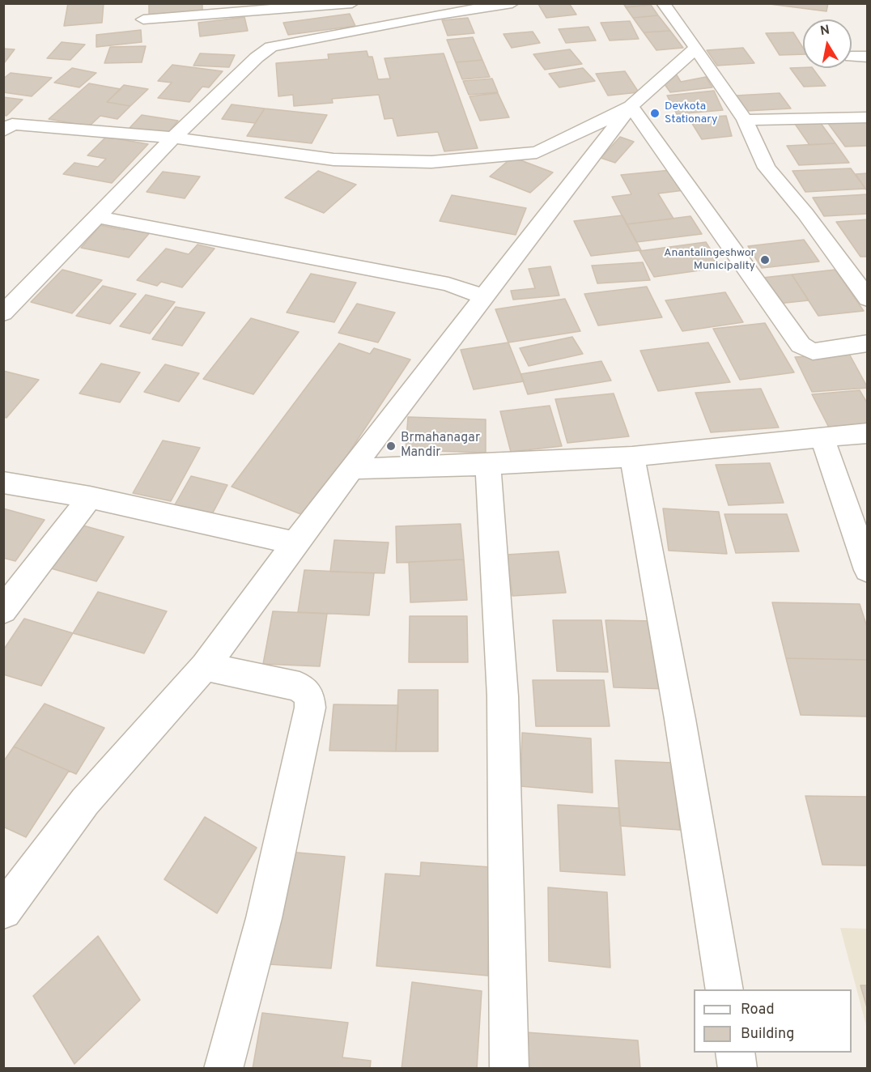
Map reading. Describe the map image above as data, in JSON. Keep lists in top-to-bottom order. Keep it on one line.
{"places":["Devkota Stationary","Anantalingeshwor Municipality","Brmahanagar Mandir"],"legend":["Road","Building"],"north":"top"}
